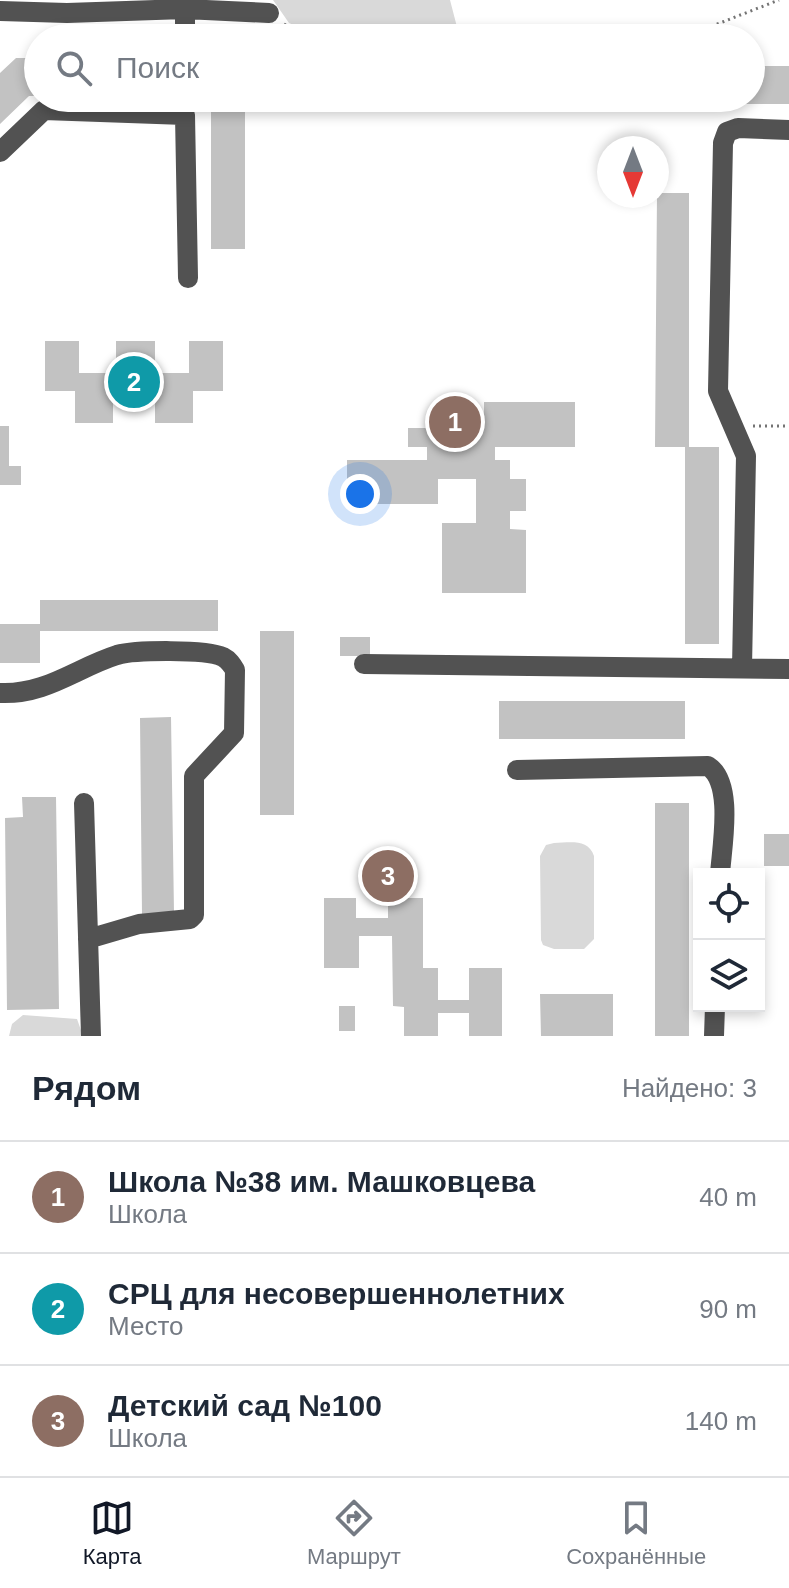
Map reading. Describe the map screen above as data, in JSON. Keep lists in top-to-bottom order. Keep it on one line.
{"north":"bottom","page":{"search":"Поиск","pins":["2","1","3"],"heading":["Рядом","Найдено: 3"],"list":[{"mark":"1","name":"Школа №38 им. Машковцева","note":"Школа","value":"40 m"},{"mark":"2","name":"СРЦ для несовершеннолетних","note":"Место","value":"90 m"},{"mark":"3","name":"Детский сад №100","note":"Школа","value":"140 m"}],"nav":["Карта","Маршрут","Сохранённые"]}}
